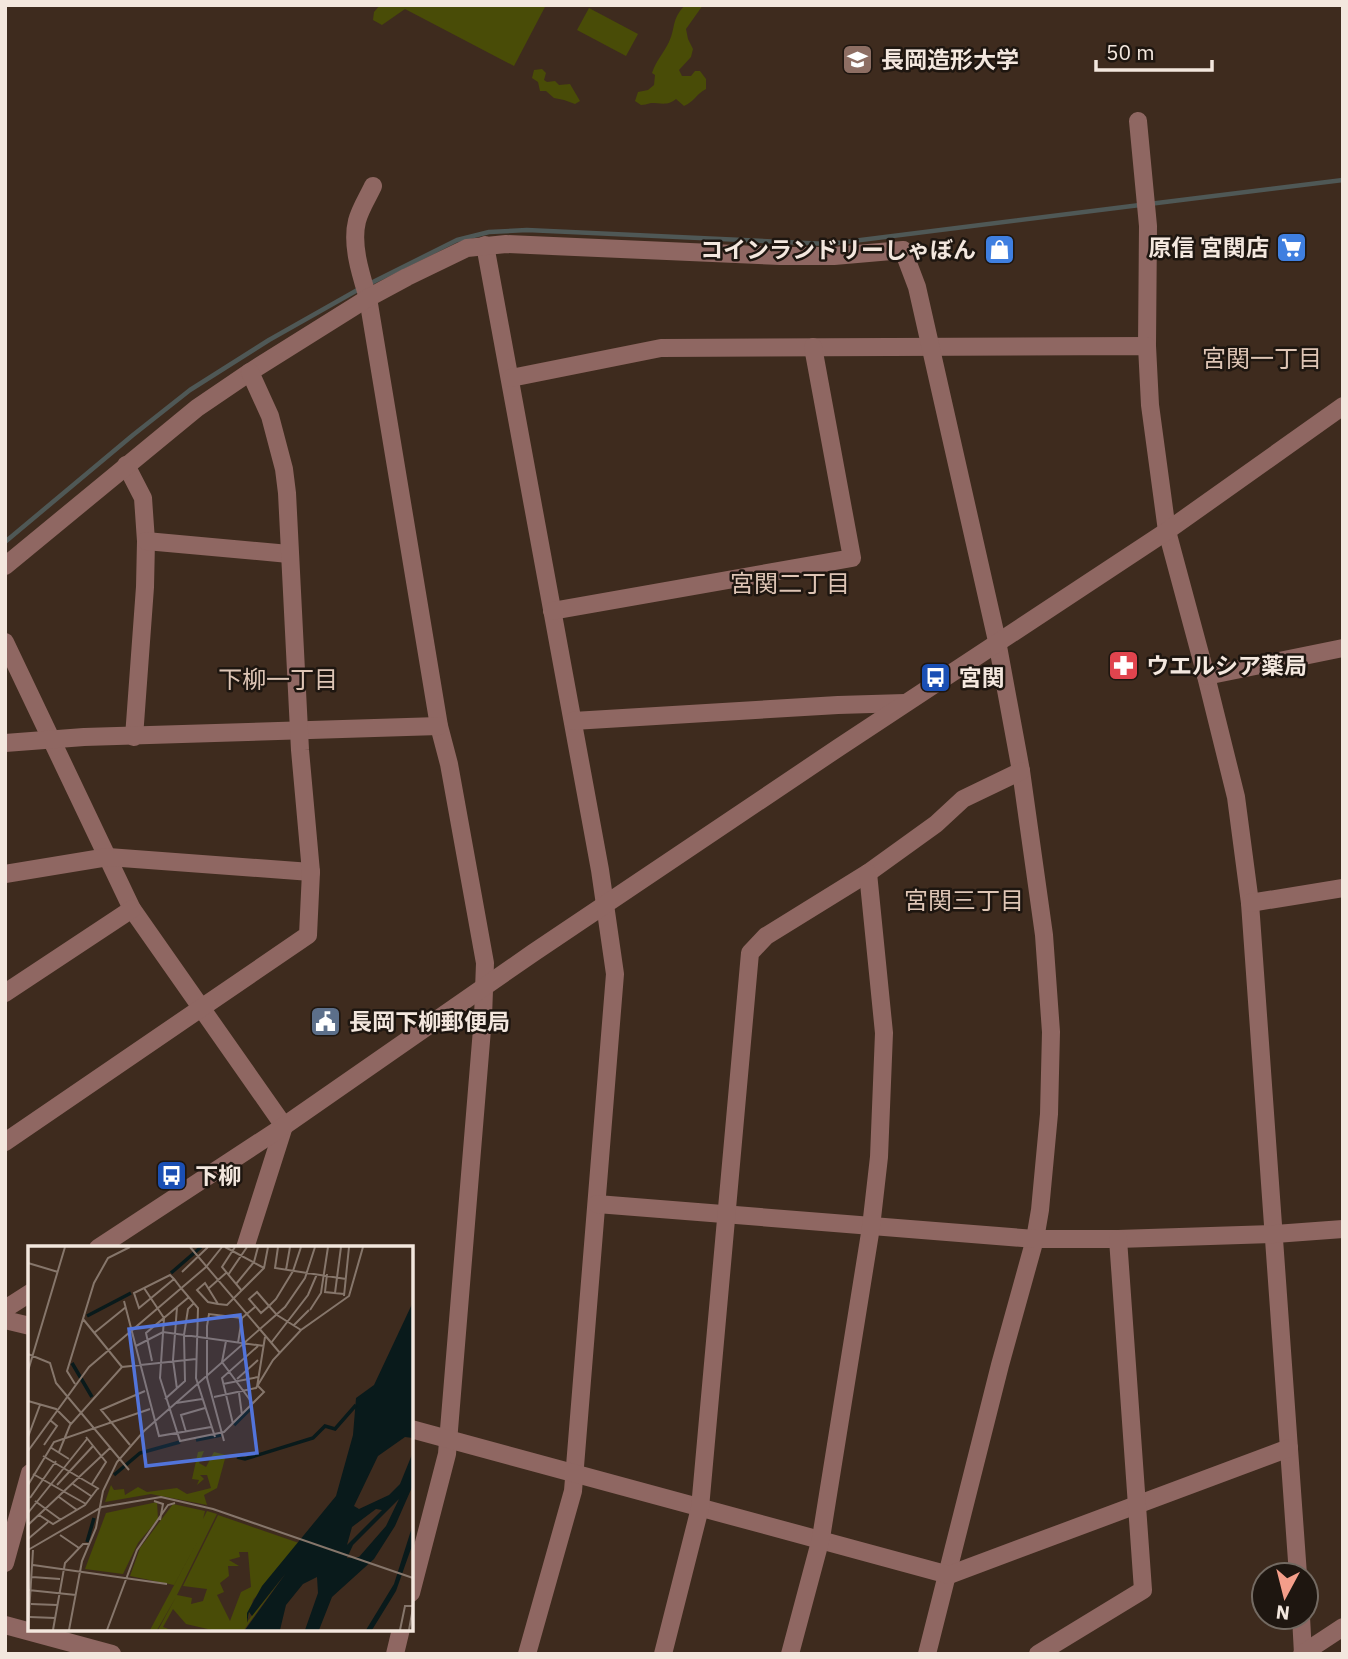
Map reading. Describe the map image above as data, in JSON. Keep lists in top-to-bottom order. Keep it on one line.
{"districts":["宮関一丁目","宮関二丁目","下柳一丁目","宮関三丁目"],"places":{"school or university":["長岡造形大学"],"supermarket":["原信 宮関店"],"shop":["コインランドリーしゃぼん"],"pharmacy":["ウエルシア薬局"],"bus stop":["宮関","下柳"],"public building":["長岡下柳郵便局"]},"scale_bar":"50 m","north":"bottom"}
